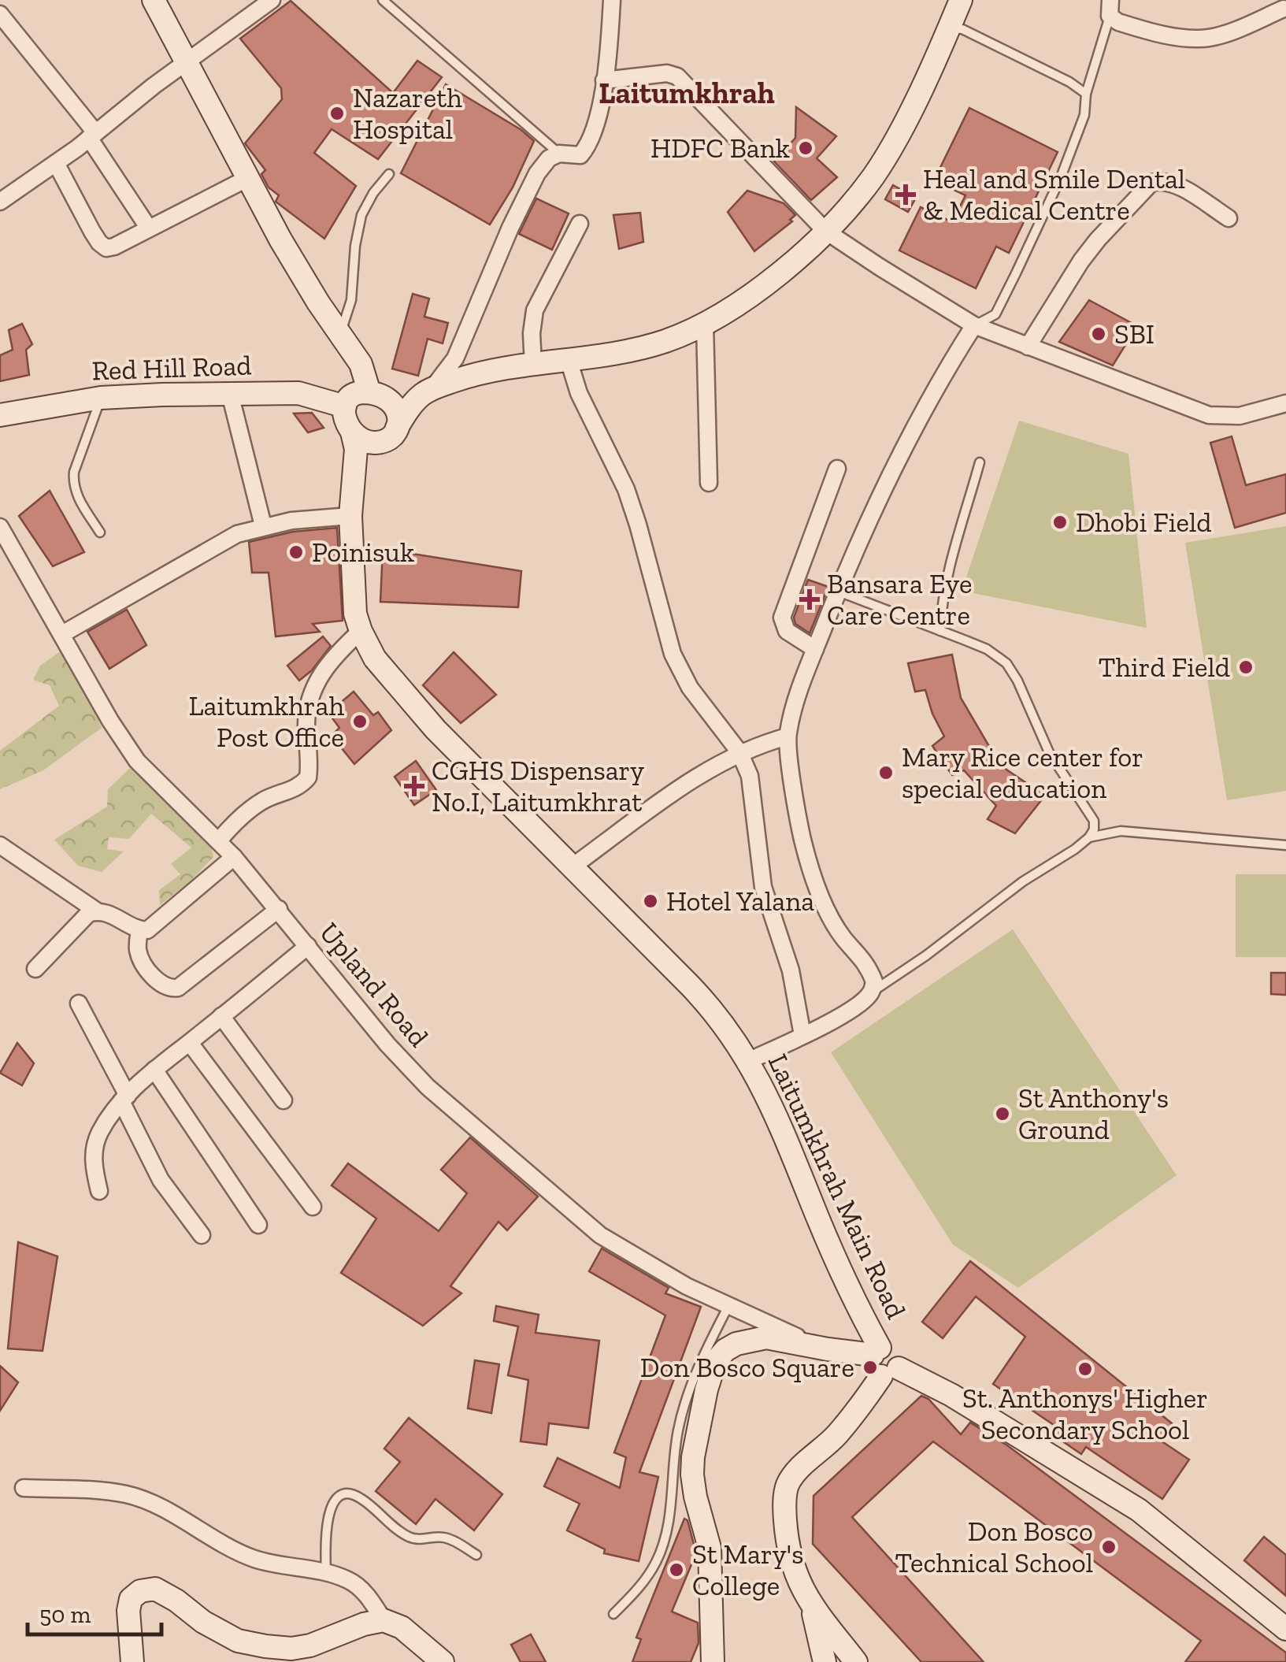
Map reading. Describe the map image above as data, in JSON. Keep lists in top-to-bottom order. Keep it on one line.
{"streets":{"street":["Red Hill Road","Upland Road","Laitumkhrah Main Road"]},"districts":["Laitumkhrah"],"places":{"other":["Nazareth Hospital","HDFC Bank","SBI","Dhobi Field","Poinisuk","Third Field","Laitumkhrah Post Office","Mary Rice center for special education","Hotel Yalana","St Anthony's Ground","Don Bosco Square","St. Anthonys' Higher Secondary School","Don Bosco Technical School","St Mary's College"],"health":["Heal and Smile Dental & Medical Centre","Bansara Eye Care Centre","CGHS Dispensary No.I, Laitumkhrat"]},"scale_bar":"50 m"}
